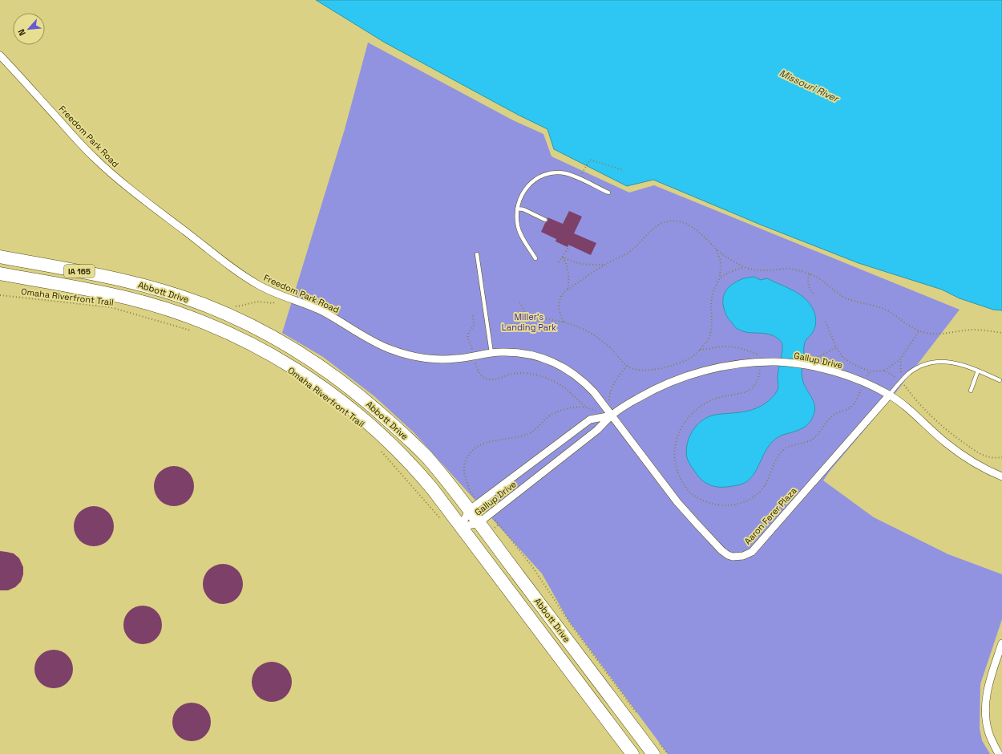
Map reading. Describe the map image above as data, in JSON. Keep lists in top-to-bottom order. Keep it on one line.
{"streets":{"highway":["IA 165","Abbott Drive"],"street":["Freedom Park Road","Gallup Drive","Aaron Ferer Plaza"],"path":["Omaha Riverfront Trail"]},"crossings":[["Freedom Park Road","Gallup Drive"],["Freedom Park Road","Aaron Ferer Plaza"],["Abbott Drive","Gallup Drive"],["Gallup Drive","Aaron Ferer Plaza"]],"water":["Missouri River"],"parks":["Miller's Landing Park"],"north":"bottom left"}
